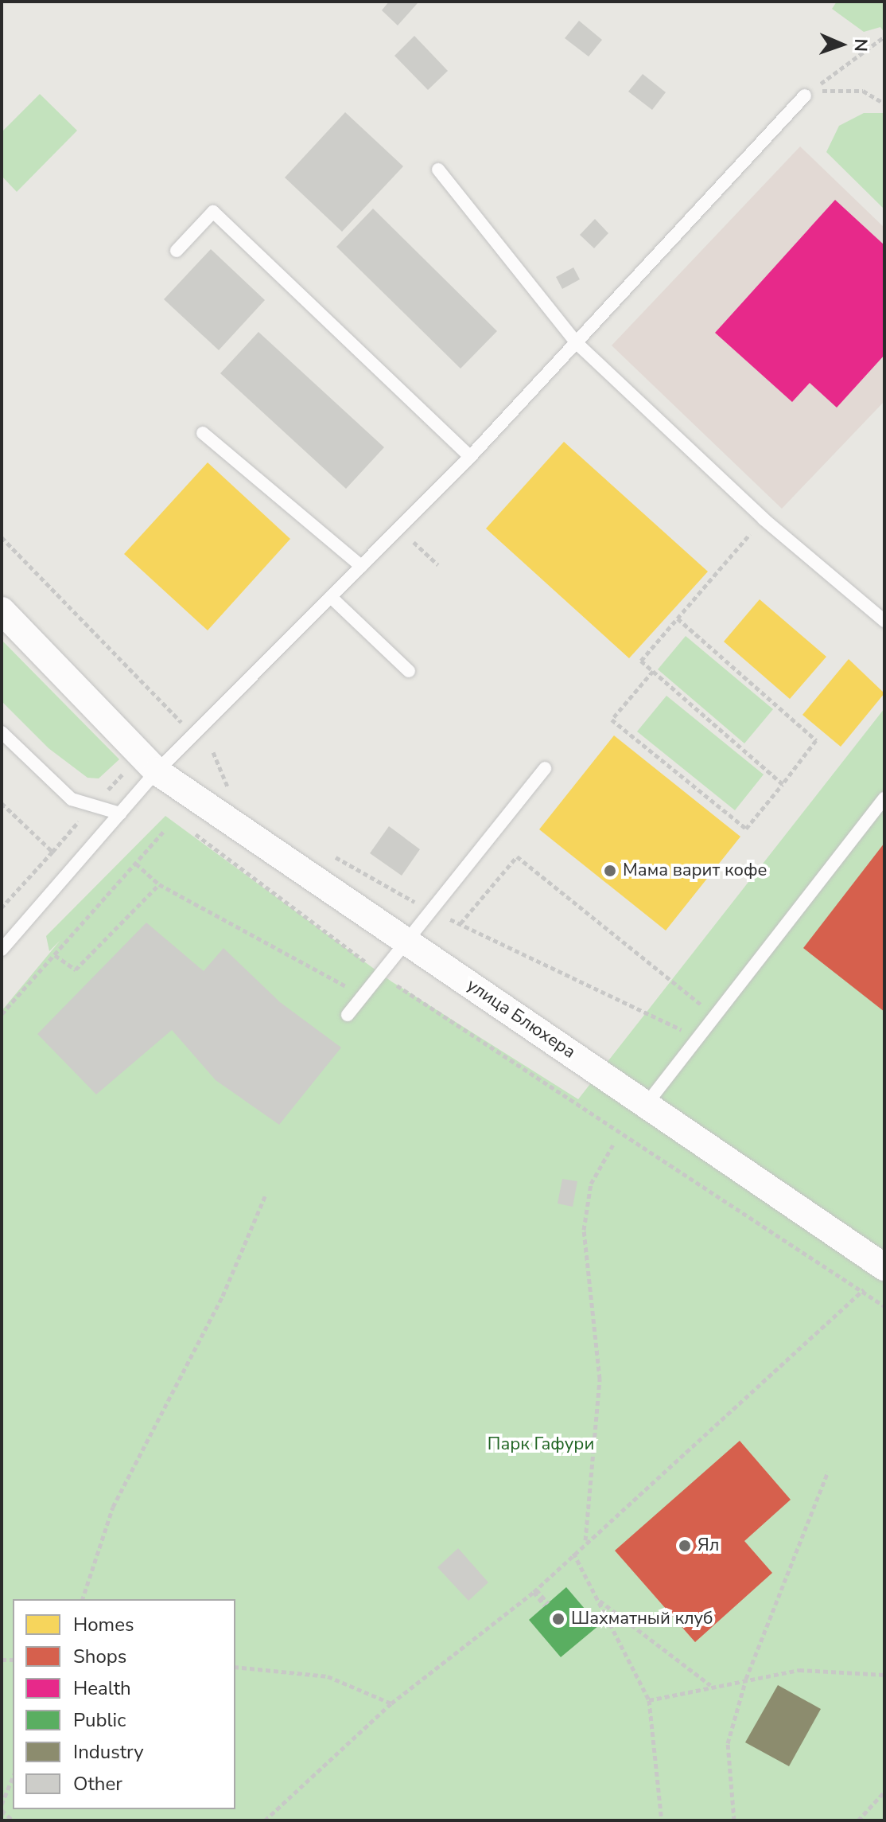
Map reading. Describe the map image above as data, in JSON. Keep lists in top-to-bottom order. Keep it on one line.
{"streets":{"street":["улица Блюхера"]},"parks":["Парк Гафури"],"places":["Мама варит кофе","Ял","Шахматный клуб"],"legend":["Homes","Shops","Health","Public","Industry","Other"],"north":"right"}
